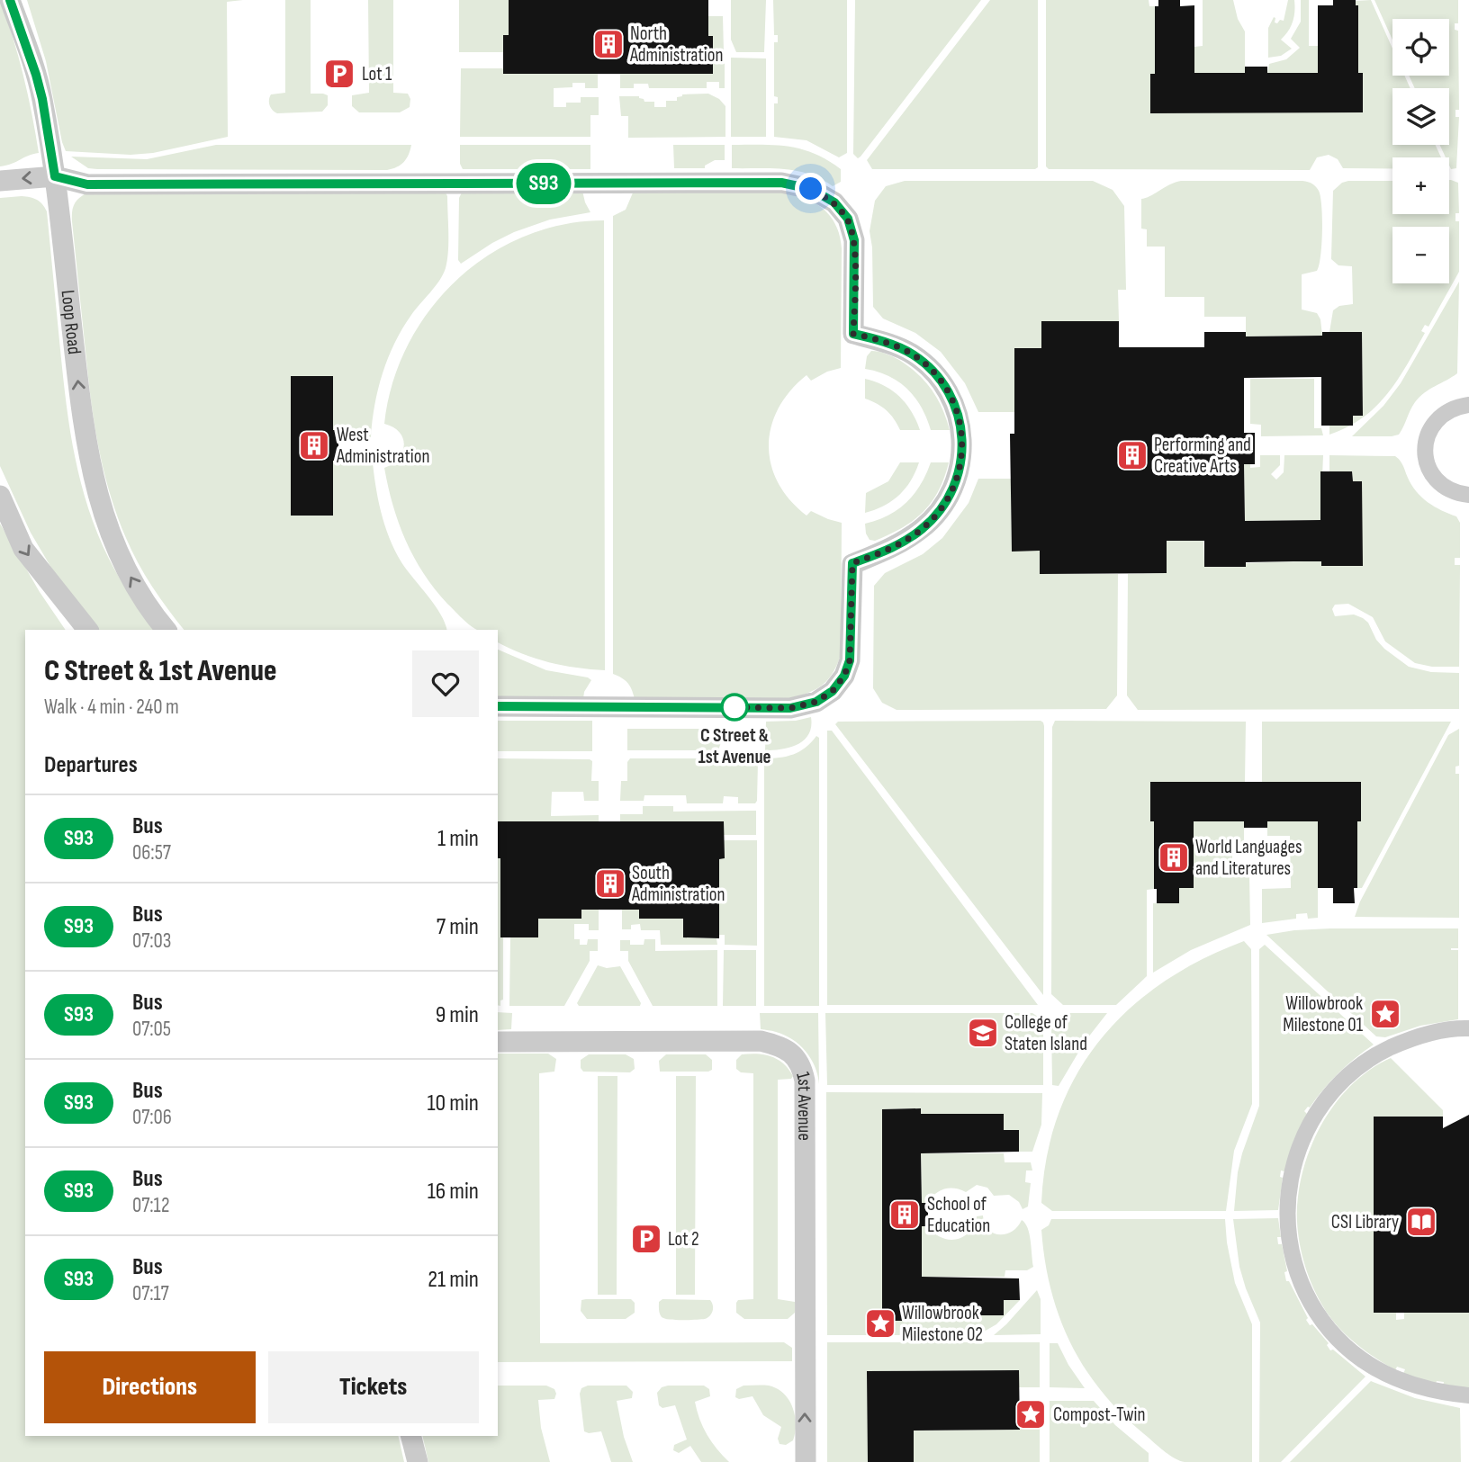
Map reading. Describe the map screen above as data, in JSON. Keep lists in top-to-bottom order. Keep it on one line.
{"streets":{"street":["Loop Road","1st Avenue"]},"places":{"building":["North Administration","West Administration","Performing and Creative Arts","World Languages and Literatures","South Administration","School of Education"],"parking":["Lot 1","Lot 2"],"other":["C Street & 1st Avenue"],"place":["Willowbrook Milestone 01","Willowbrook Milestone 02","Compost-Twin"],"school or university":["College of Staten Island"],"library":["CSI Library"]},"lines":["bus line S93"],"page":{"on_map":"S93","map_buttons":["+","−"],"heading":[["C Street & 1st Avenue","Walk · 4 min · 240 m"],"Departures"],"list":[{"mark":"S93","name":"Bus","note":"06:57","value":"1 min"},{"mark":"S93","name":"Bus","note":"07:03","value":"7 min"},{"mark":"S93","name":"Bus","note":"07:05","value":"9 min"},{"mark":"S93","name":"Bus","note":"07:06","value":"10 min"},{"mark":"S93","name":"Bus","note":"07:12","value":"16 min"},{"mark":"S93","name":"Bus","note":"07:17","value":"21 min"}],"buttons":["Directions","Tickets"]}}
